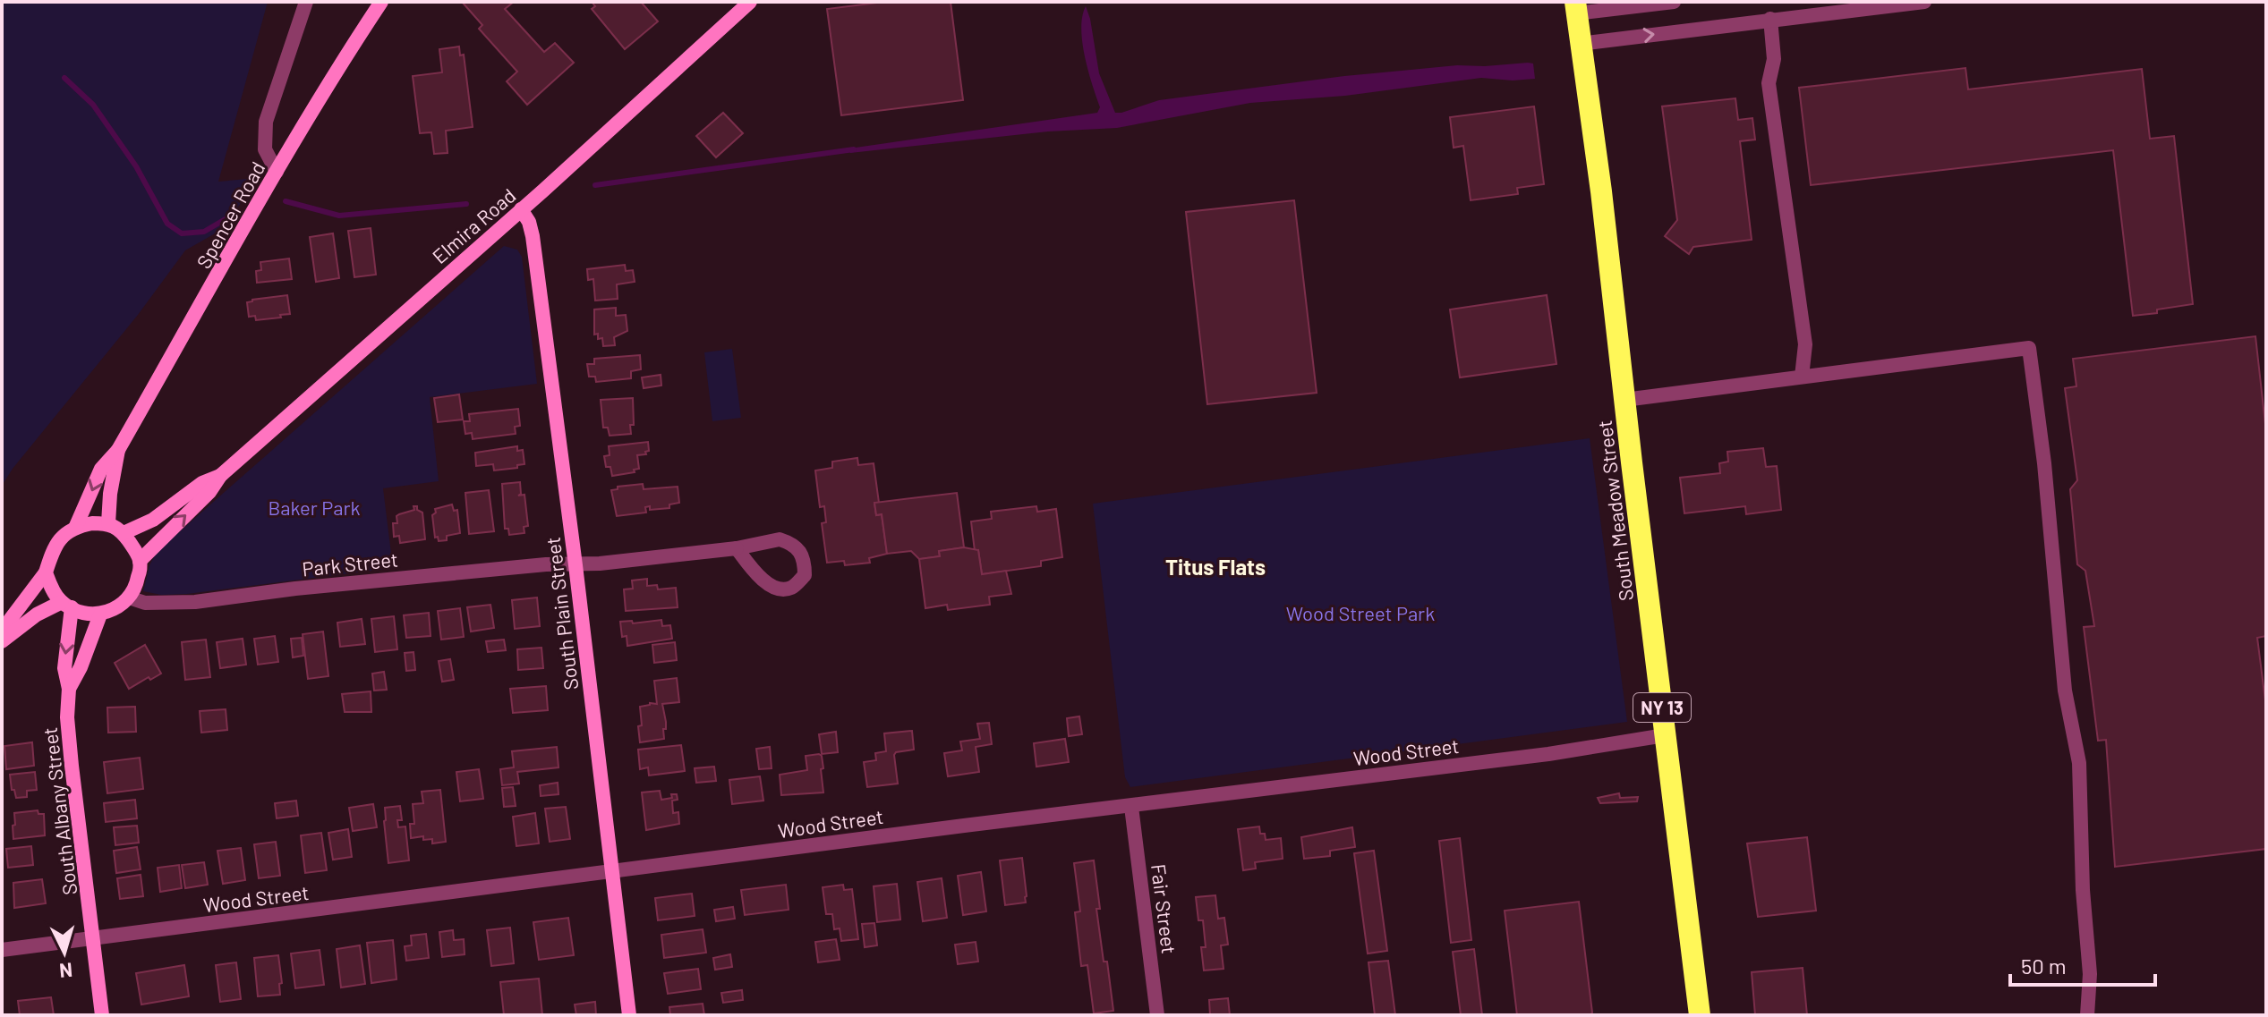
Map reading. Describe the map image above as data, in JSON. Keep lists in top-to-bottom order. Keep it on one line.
{"streets":{"highway":["South Meadow Street","NY 13"],"street":["Spencer Road","Elmira Road","Park Street","South Plain Street","Wood Street","South Albany Street","Fair Street"]},"crossings":[["Spencer Road","Elmira Road"],["Spencer Road","Park Street"],["Spencer Road","South Albany Street"],["Elmira Road","Park Street"],["Elmira Road","South Plain Street"],["Elmira Road","South Albany Street"],["South Meadow Street","Wood Street"],["Park Street","South Plain Street"],["Park Street","South Albany Street"],["South Plain Street","Wood Street"],["Wood Street","South Albany Street"],["Wood Street","Fair Street"]],"districts":["Titus Flats"],"parks":["Baker Park","Wood Street Park"],"scale_bar":"50 m","north":"bottom"}
